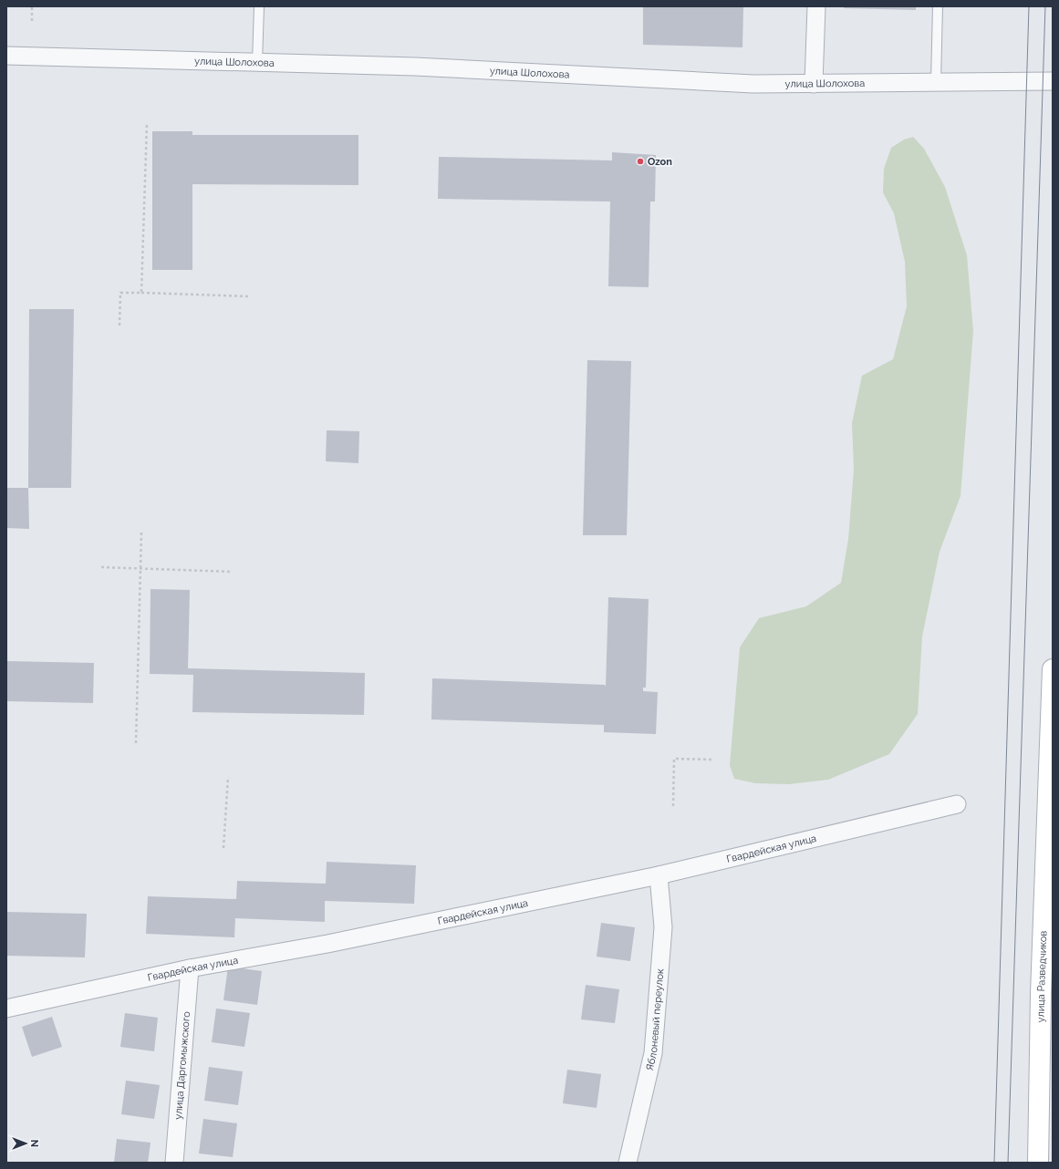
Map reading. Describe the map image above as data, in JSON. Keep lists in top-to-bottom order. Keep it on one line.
{"streets":{"main road":["улица Разведчиков"],"street":["улица Шолохова","Гвардейская улица","Яблоневый переулок","улица Даргомыжского"]},"crossings":[["Гвардейская улица","Яблоневый переулок"],["Гвардейская улица","улица Даргомыжского"]],"places":["Ozon"],"north":"right"}
